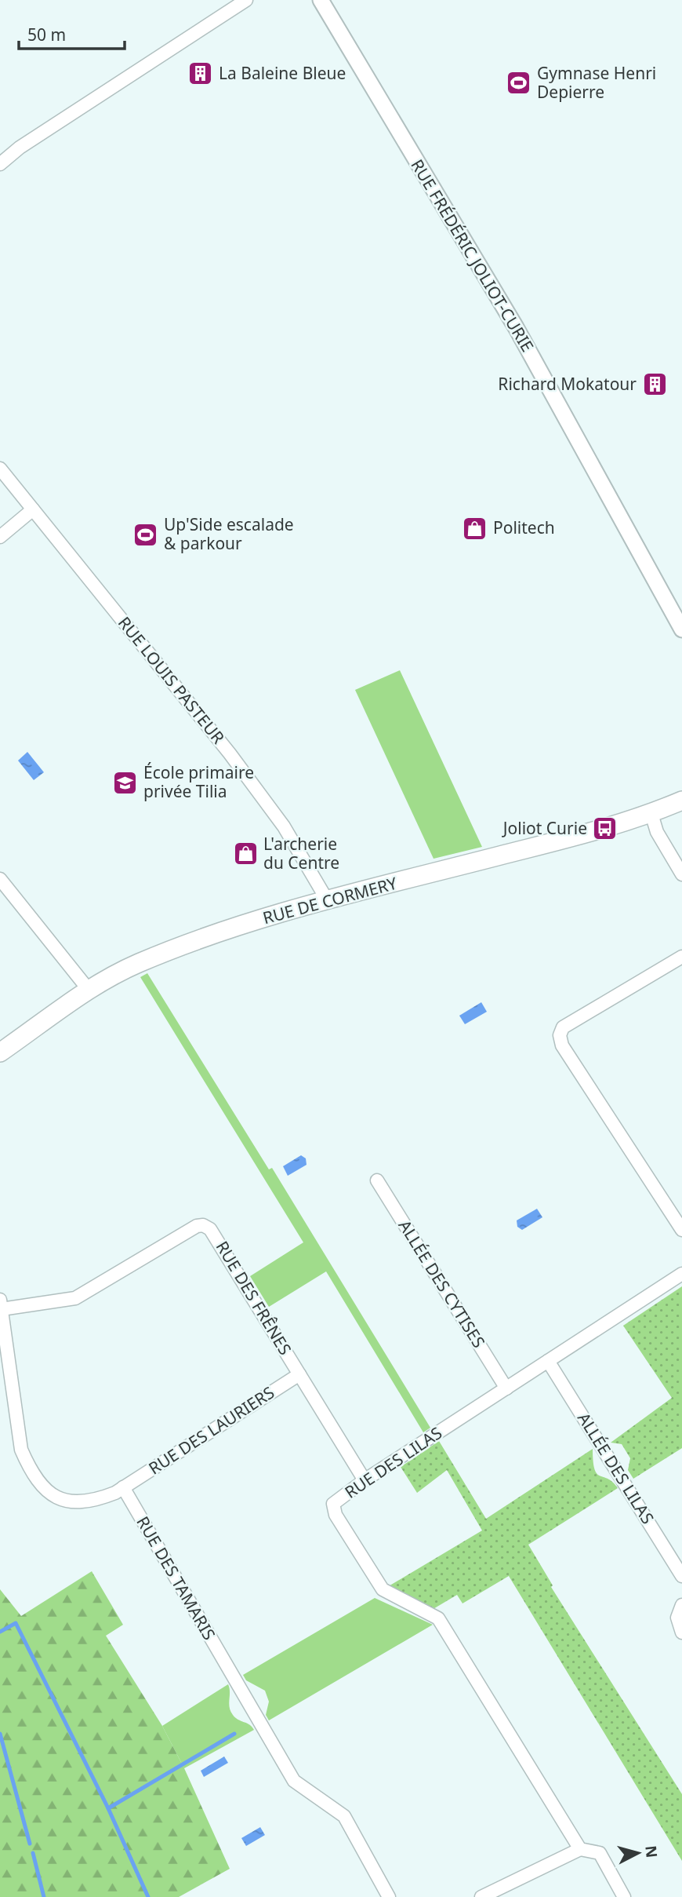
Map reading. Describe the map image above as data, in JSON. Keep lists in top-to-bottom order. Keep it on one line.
{"streets":{"main road":["RUE DE CORMERY"],"street":["RUE FRÉDÉRIC JOLIOT-CURIE","RUE LOUIS PASTEUR","ALLÉE DES CYTISES","RUE DES FRÊNES","RUE DES LAURIERS","RUE DES LILAS","ALLÉE DES LILAS","RUE DES TAMARIS"]},"crossings":[["RUE LOUIS PASTEUR","RUE DE CORMERY"],["ALLÉE DES CYTISES","RUE DES LILAS"],["RUE DES FRÊNES","RUE DES LAURIERS"],["RUE DES FRÊNES","RUE DES LILAS"],["RUE DES LAURIERS","RUE DES TAMARIS"],["RUE DES LILAS","ALLÉE DES LILAS"]],"places":{"building":["La Baleine Bleue","Richard Mokatour"],"sports":["Gymnase Henri Depierre","Up'Side escalade & parkour"],"shop":["Politech","L'archerie du Centre"],"school or university":["École primaire privée Tilia"],"bus stop":["Joliot Curie"]},"scale_bar":"50 m","north":"right"}
